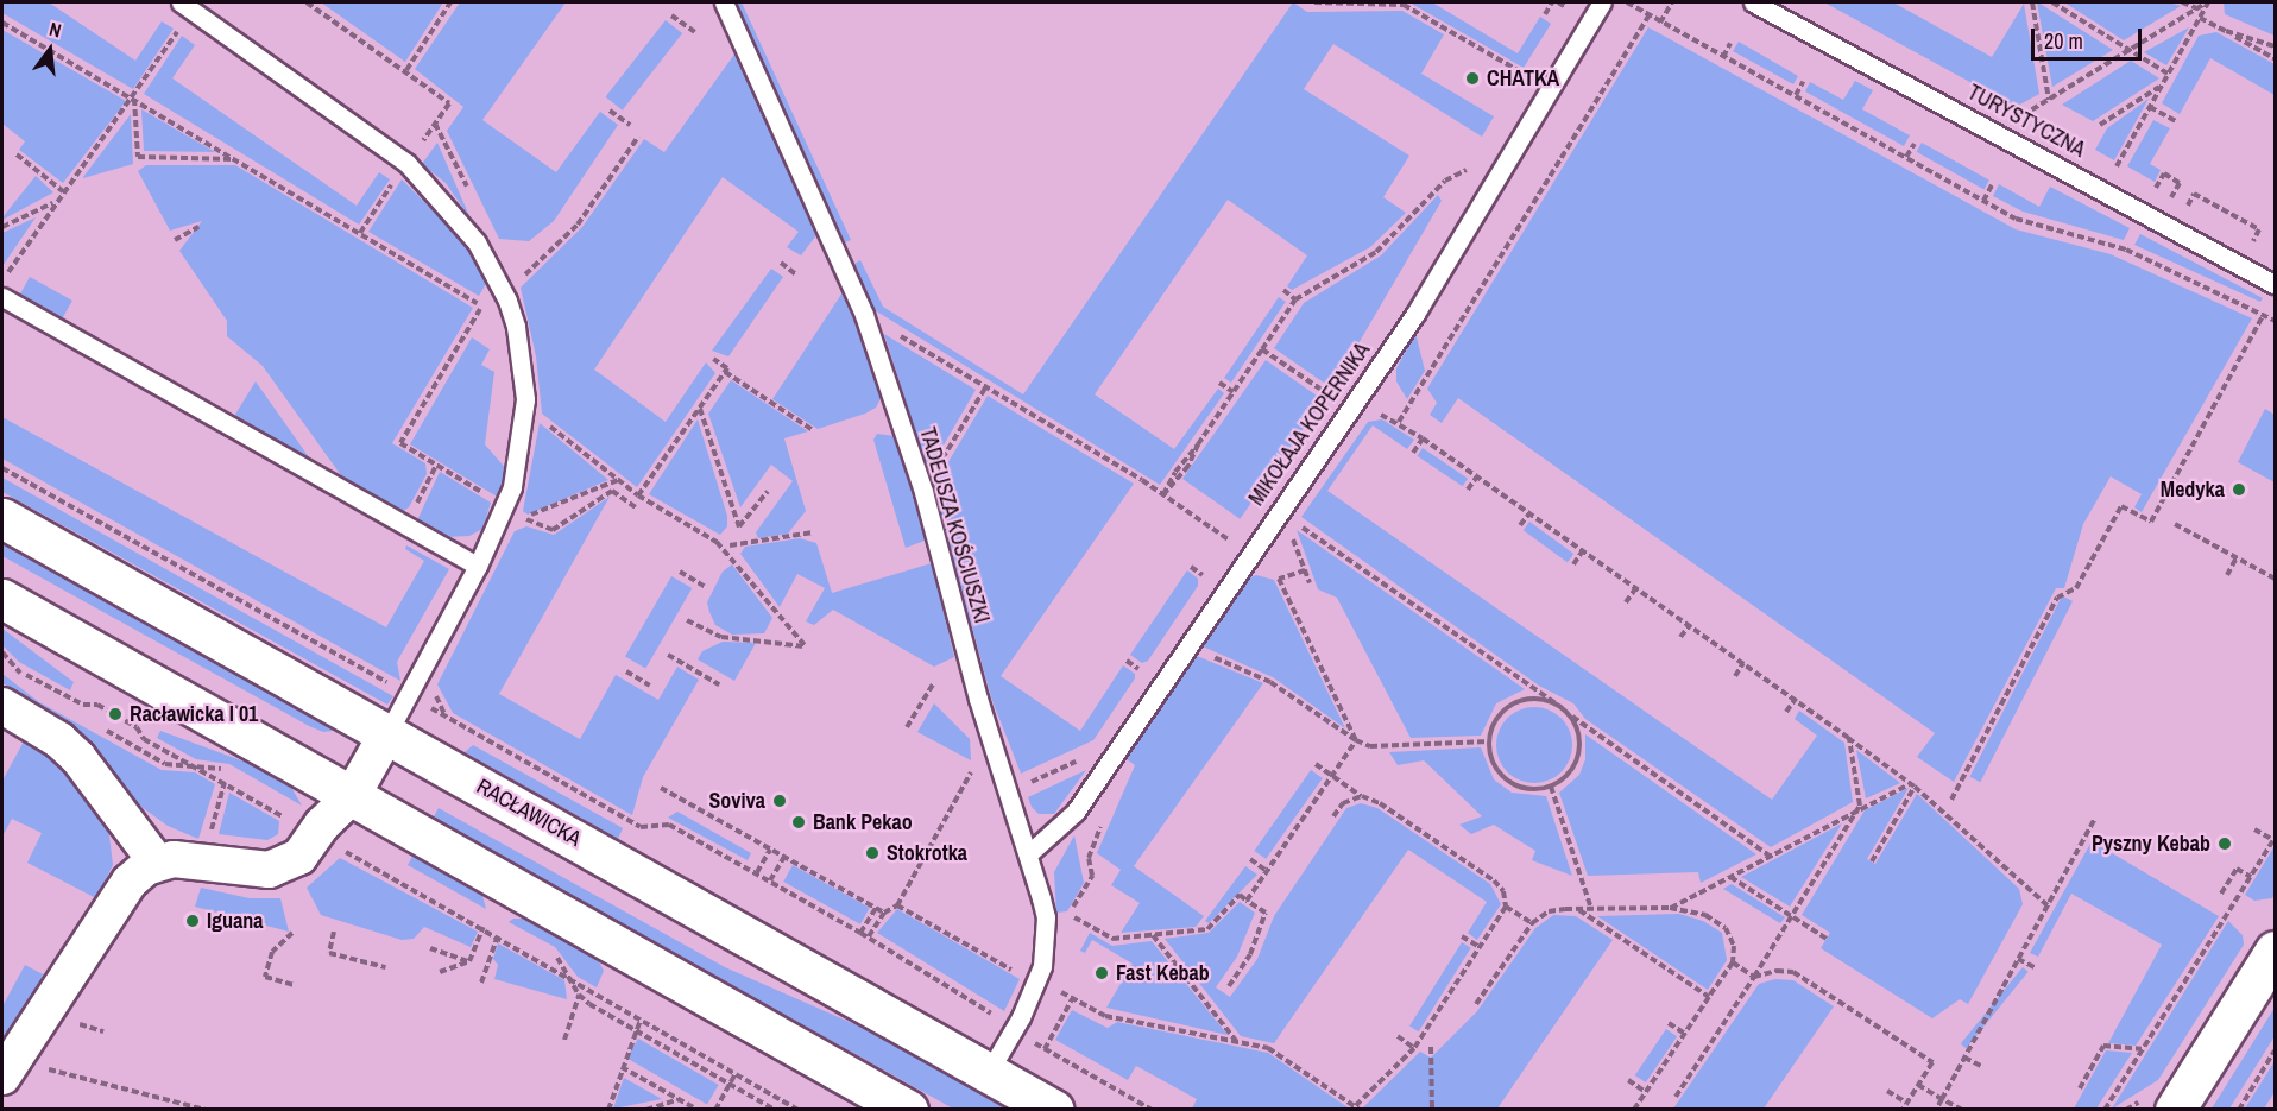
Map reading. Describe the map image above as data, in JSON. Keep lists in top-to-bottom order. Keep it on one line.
{"streets":{"street":["RACŁAWICKA"],"lane":["TURYSTYCZNA","MIKOŁAJA KOPERNIKA","TADEUSZA KOŚCIUSZKI"]},"crossings":[["MIKOŁAJA KOPERNIKA","TADEUSZA KOŚCIUSZKI"],["TADEUSZA KOŚCIUSZKI","RACŁAWICKA"]],"places":["CHATKA","Medyka","Racławicka I 01","Soviva","Bank Pekao","Pyszny Kebab","Stokrotka","Iguana","Fast Kebab"],"scale_bar":"20 m","north":"top"}
